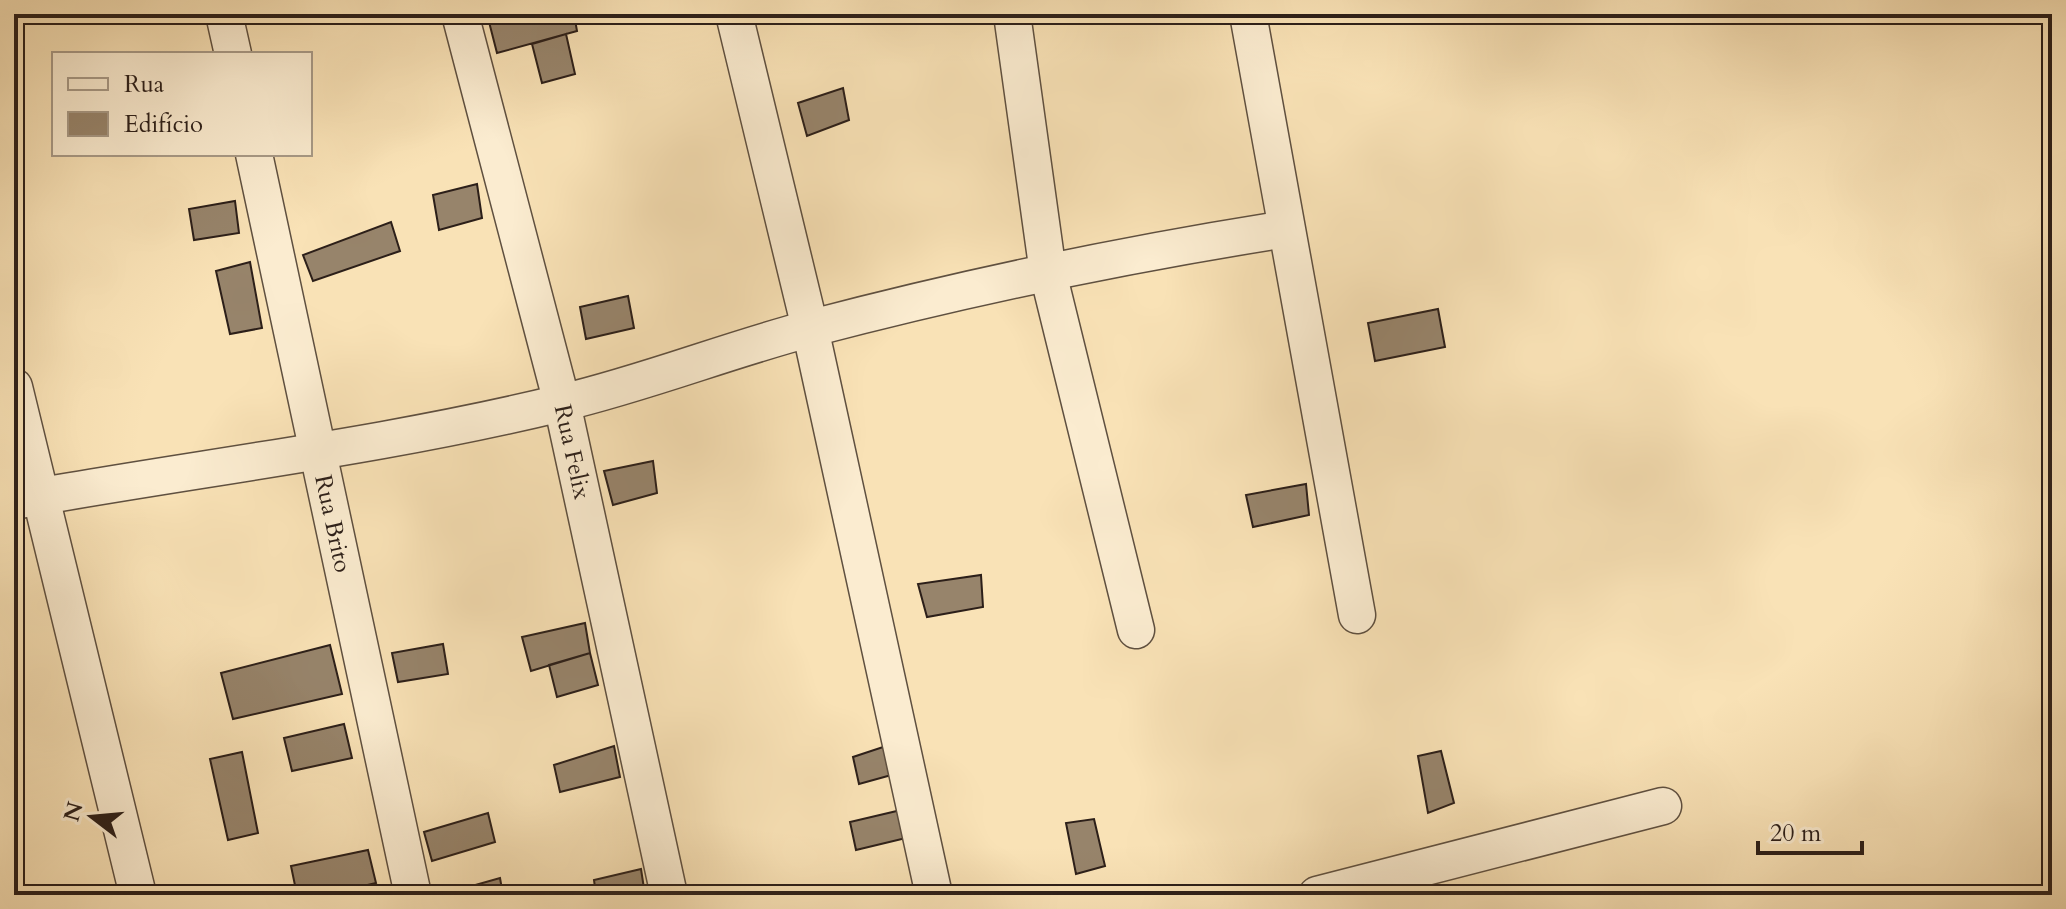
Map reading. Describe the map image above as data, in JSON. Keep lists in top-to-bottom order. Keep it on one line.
{"streets":{"street":["Rua Felix","Rua Brito"]},"legend":["Rua","Edifício"],"scale_bar":"20 m","north":"left"}
